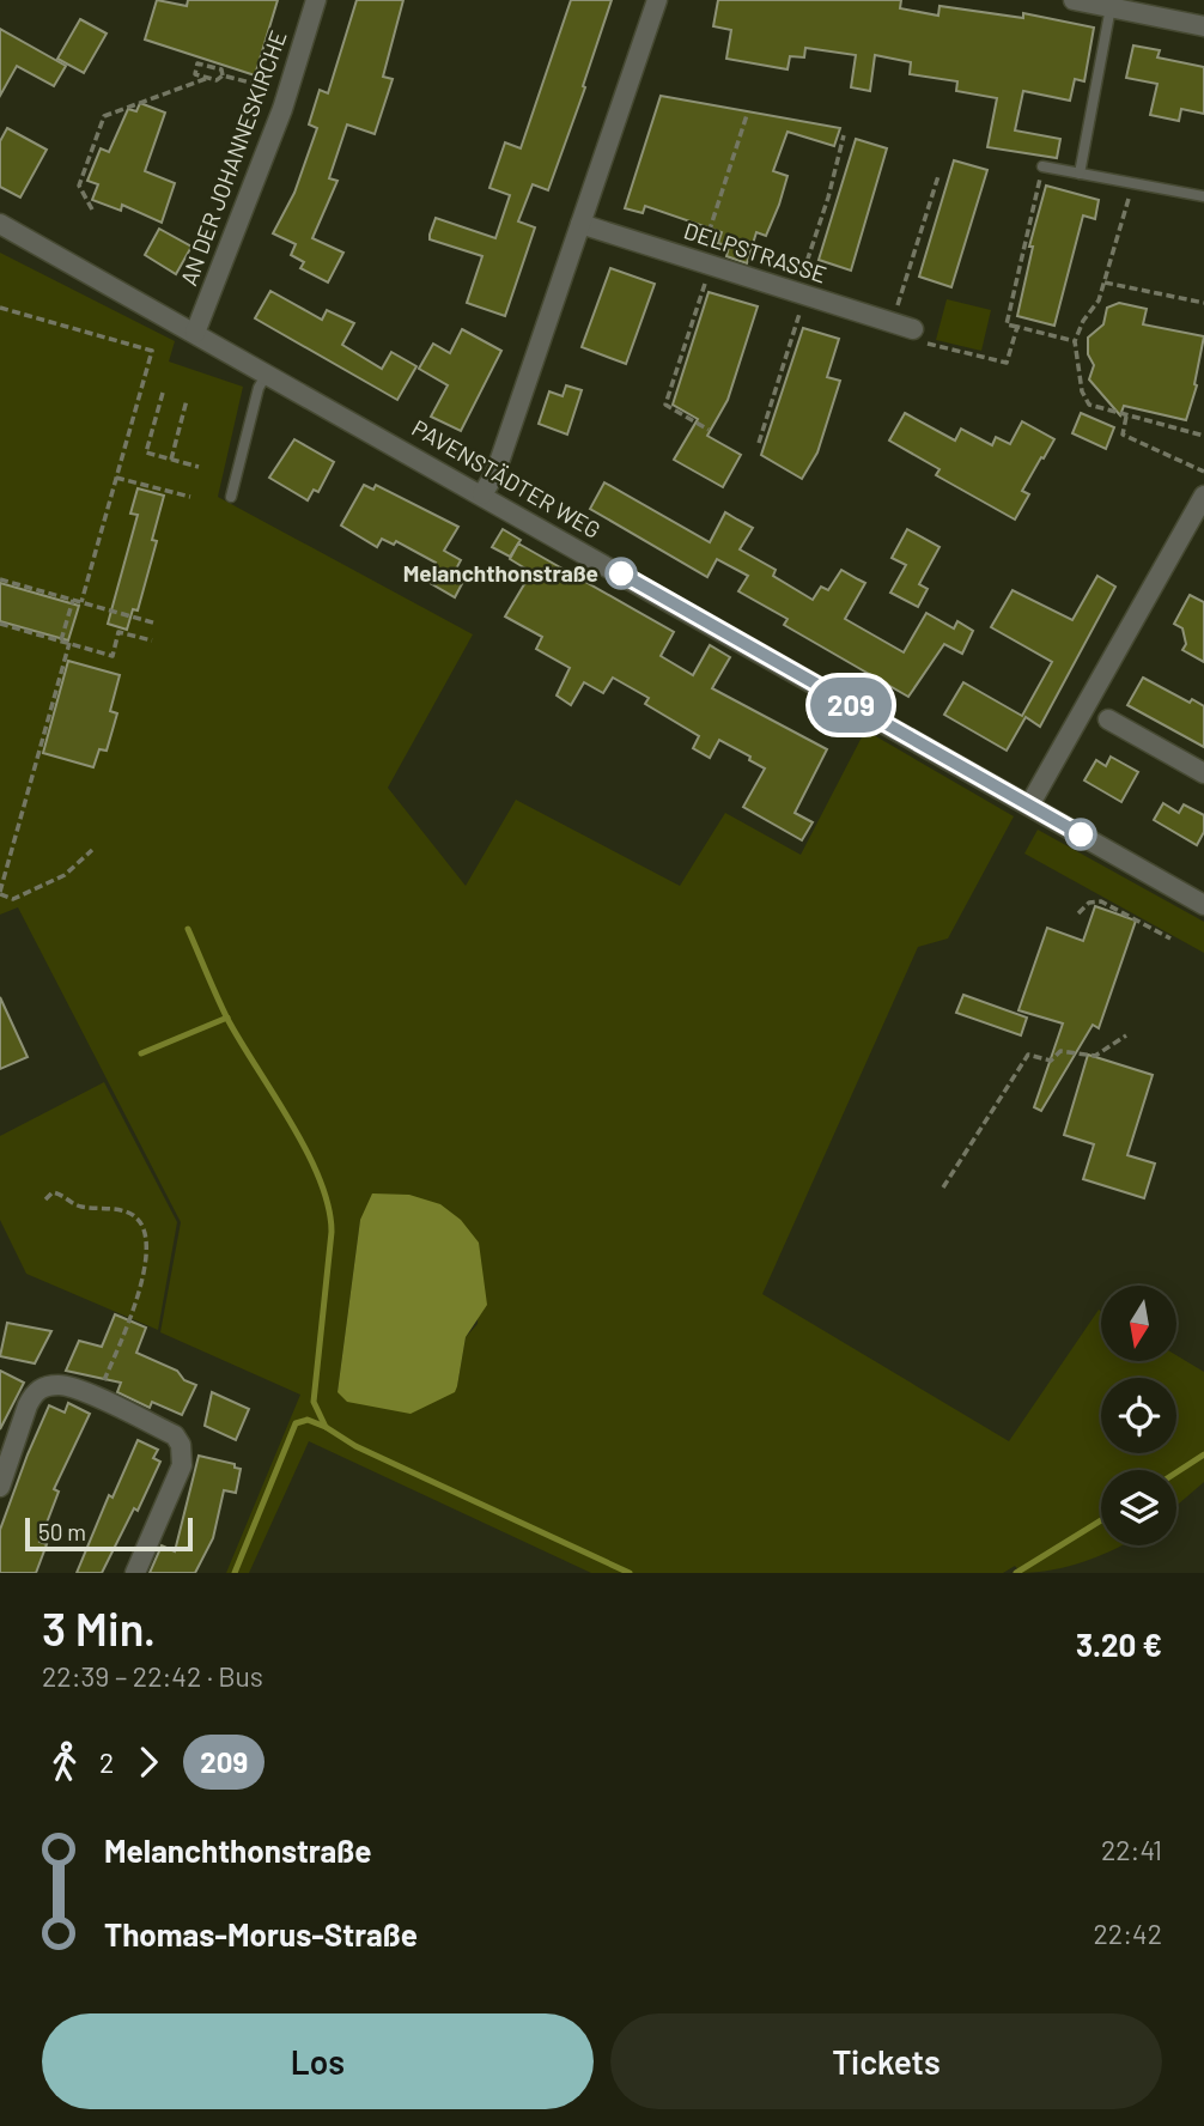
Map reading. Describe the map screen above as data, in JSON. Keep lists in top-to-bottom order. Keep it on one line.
{"streets":{"street":["AN DER JOHANNESKIRCHE","DELPSTRASSE","PAVENSTÄDTER WEG"]},"crossings":[["AN DER JOHANNESKIRCHE","PAVENSTÄDTER WEG"]],"places":["Melanchthonstraße"],"lines":["bus line 209"],"scale_bar":"50 m","north":"bottom","page":{"on_map":"209","scale":"50 m","heading":["3 Min.","22:39 – 22:42 · Bus","3.20 €"],"legs":["2","209"],"list":[{"name":"Melanchthonstraße","value":"22:41"},{"name":"Thomas-Morus-Straße","value":"22:42"}],"buttons":["Los","Tickets"]}}
